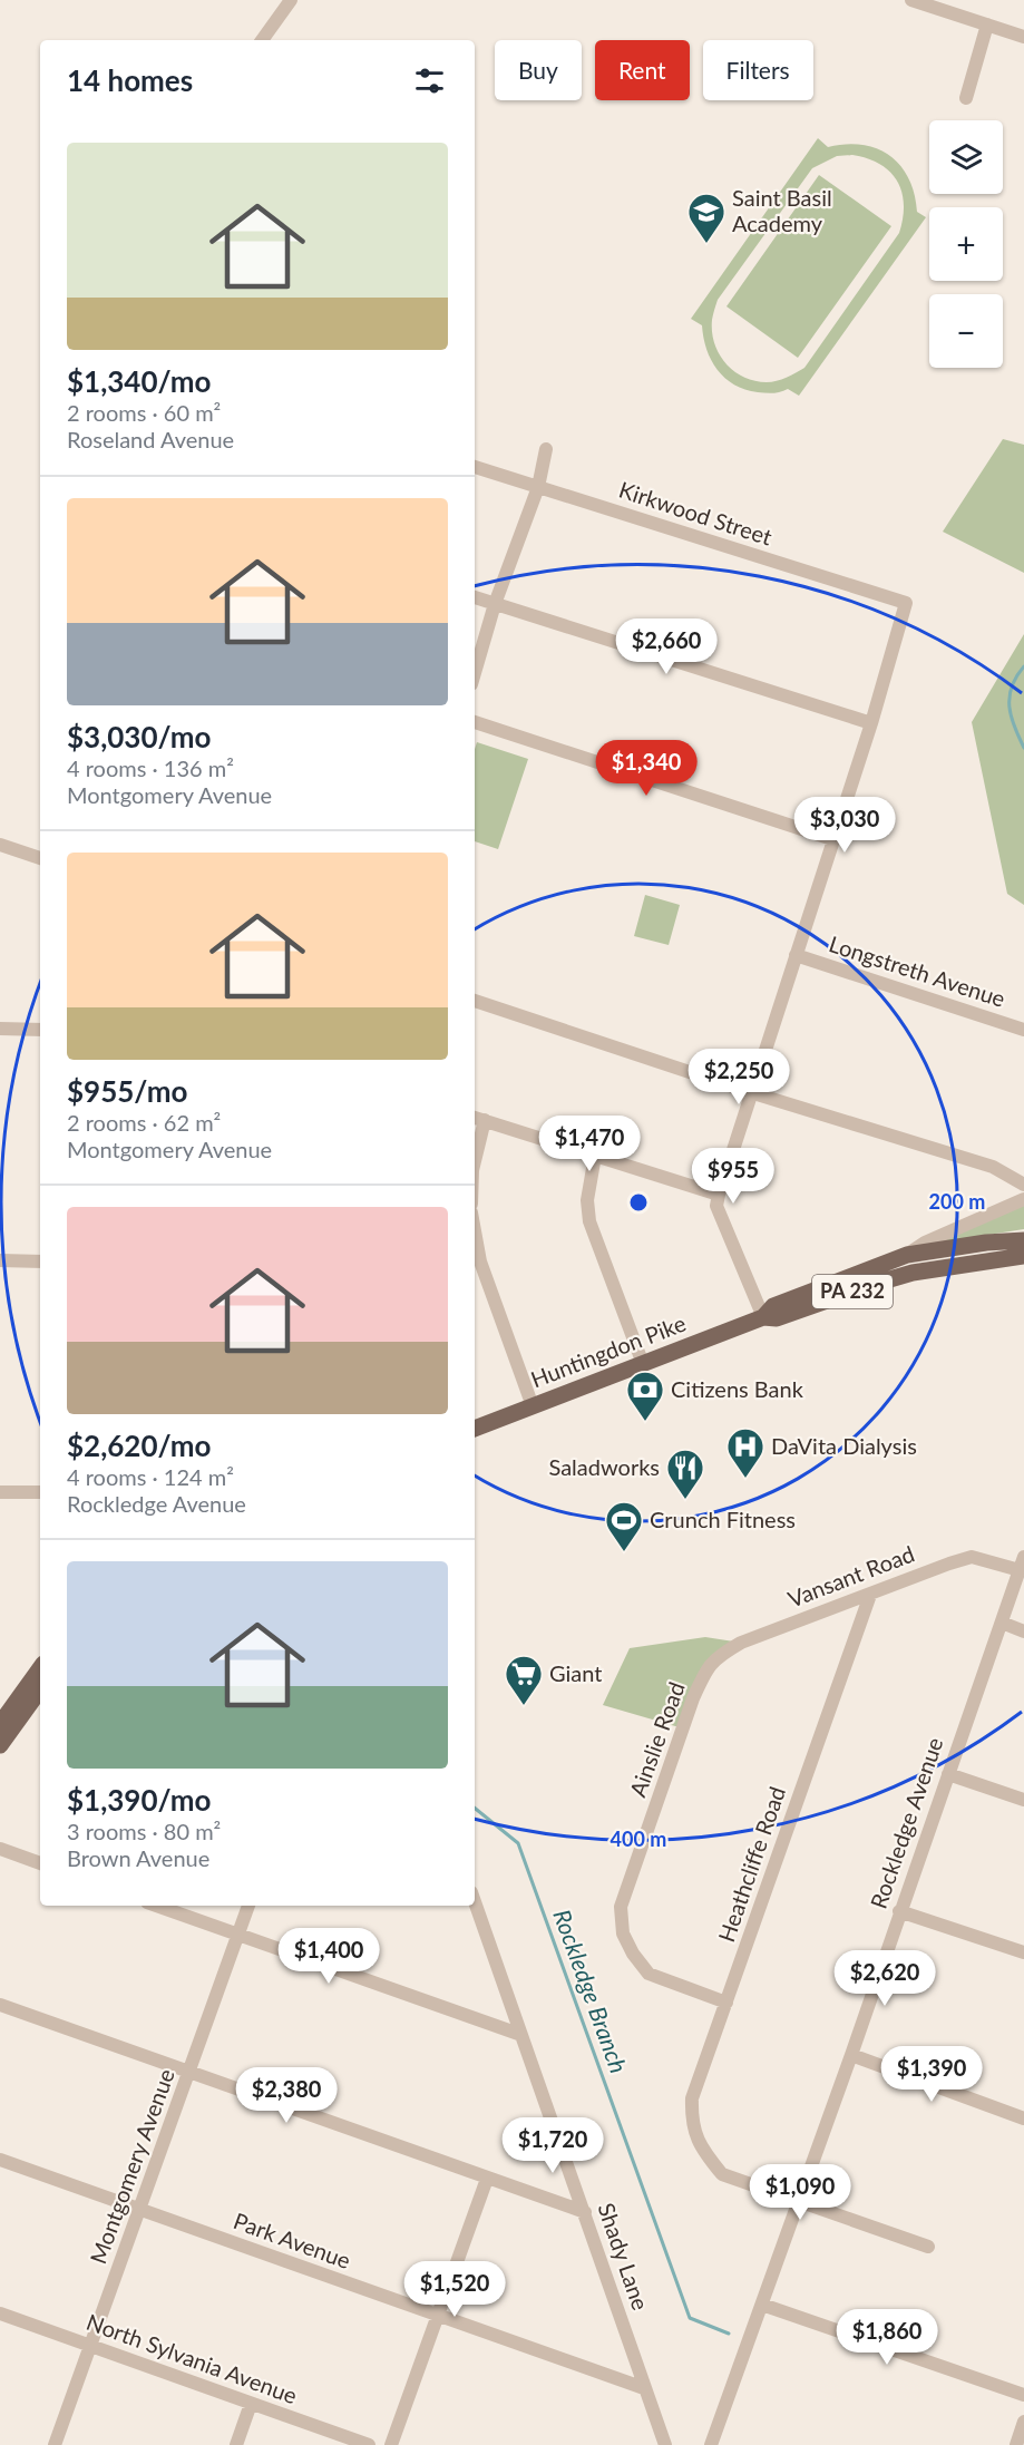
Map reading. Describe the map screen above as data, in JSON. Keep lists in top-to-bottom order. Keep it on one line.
{"streets":{"main road":["PA 232","Huntingdon Pike"],"street":["Kirkwood Street","Longstreth Avenue","Vansant Road","Ainslie Road","Rockledge Avenue","Heathcliffe Road","Montgomery Avenue","Park Avenue","Shady Lane","North Sylvania Avenue"]},"crossings":[["Vansant Road","Ainslie Road"],["Vansant Road","Rockledge Avenue"],["Vansant Road","Heathcliffe Road"],["Ainslie Road","Heathcliffe Road"],["Rockledge Avenue","Heathcliffe Road"],["Montgomery Avenue","Park Avenue"],["Montgomery Avenue","North Sylvania Avenue"],["Park Avenue","Shady Lane"]],"water":["Rockledge Branch"],"places":{"school or university":["Saint Basil Academy"],"bank":["Citizens Bank"],"hospital":["DaVita Dialysis"],"restaurant":["Saladworks"],"sports":["Crunch Fitness"],"supermarket":["Giant"]},"page":{"chip":["Buy","Rent","Filters"],"heading":"14 homes","map_buttons":["+","−"],"list":[{"name":"$1,340/mo","note":"2 rooms · 60 m² · Roseland Avenue"},{"name":"$3,030/mo","note":"4 rooms · 136 m² · Montgomery Avenue"},{"name":"$955/mo","note":"2 rooms · 62 m² · Montgomery Avenue"},{"name":"$2,620/mo","note":"4 rooms · 124 m² · Rockledge Avenue"},{"name":"$1,390/mo","note":"3 rooms · 80 m² · Brown Avenue"}],"price":["$2,660","$1,340","$3,030","$2,250","$1,470","$955","$1,400","$2,620","$1,390","$2,380","$1,720","$1,090","$1,520","$1,860"]},"rings":["200 m","400 m"]}
